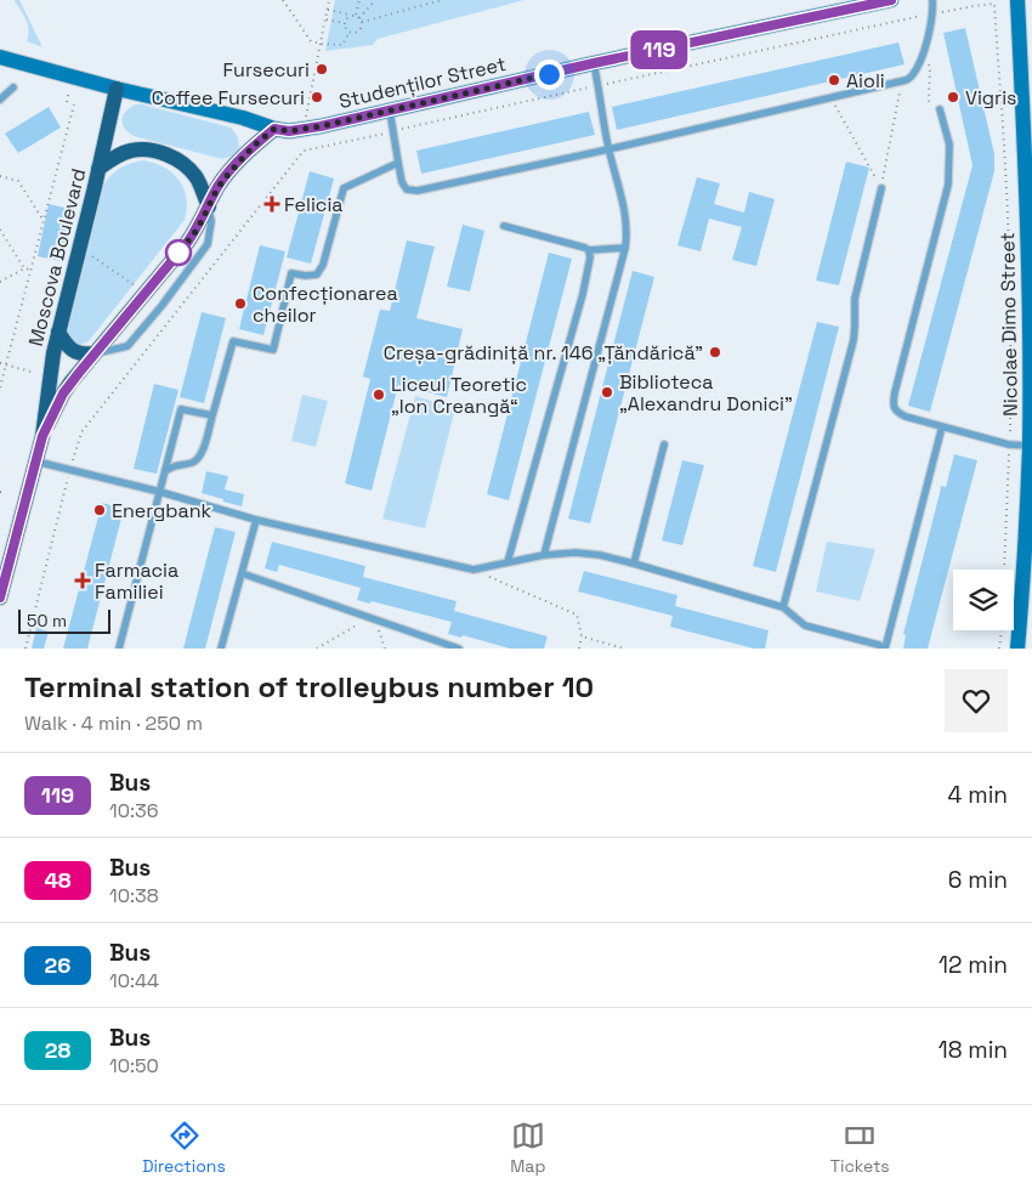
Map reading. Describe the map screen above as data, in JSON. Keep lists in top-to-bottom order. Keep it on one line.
{"streets":{"main road":["Studenților Street","Moscova Boulevard","Nicolae Dimo Street"]},"crossings":[["Studenților Street","Moscova Boulevard"]],"places":{"other":["Fursecuri","Aioli","Coffee Fursecuri","Vigris","Confecționarea cheilor","Creșa-grădiniță nr. 146 „Țăndărică”","Biblioteca „Alexandru Donici”","Liceul Teoretic „Ion Creangă“","Energbank"],"health":["Felicia","Farmacia Familiei"]},"lines":["bus line 119"],"scale_bar":"50 m","page":{"on_map":"119","scale":"50 m","heading":["Terminal station of trolleybus number 10","Walk · 4 min · 250 m"],"list":[{"mark":"119","name":"Bus","note":"10:36","value":"4 min"},{"mark":"48","name":"Bus","note":"10:38","value":"6 min"},{"mark":"26","name":"Bus","note":"10:44","value":"12 min"},{"mark":"28","name":"Bus","note":"10:50","value":"18 min"}],"tabs":["Directions","Map","Tickets"]}}
